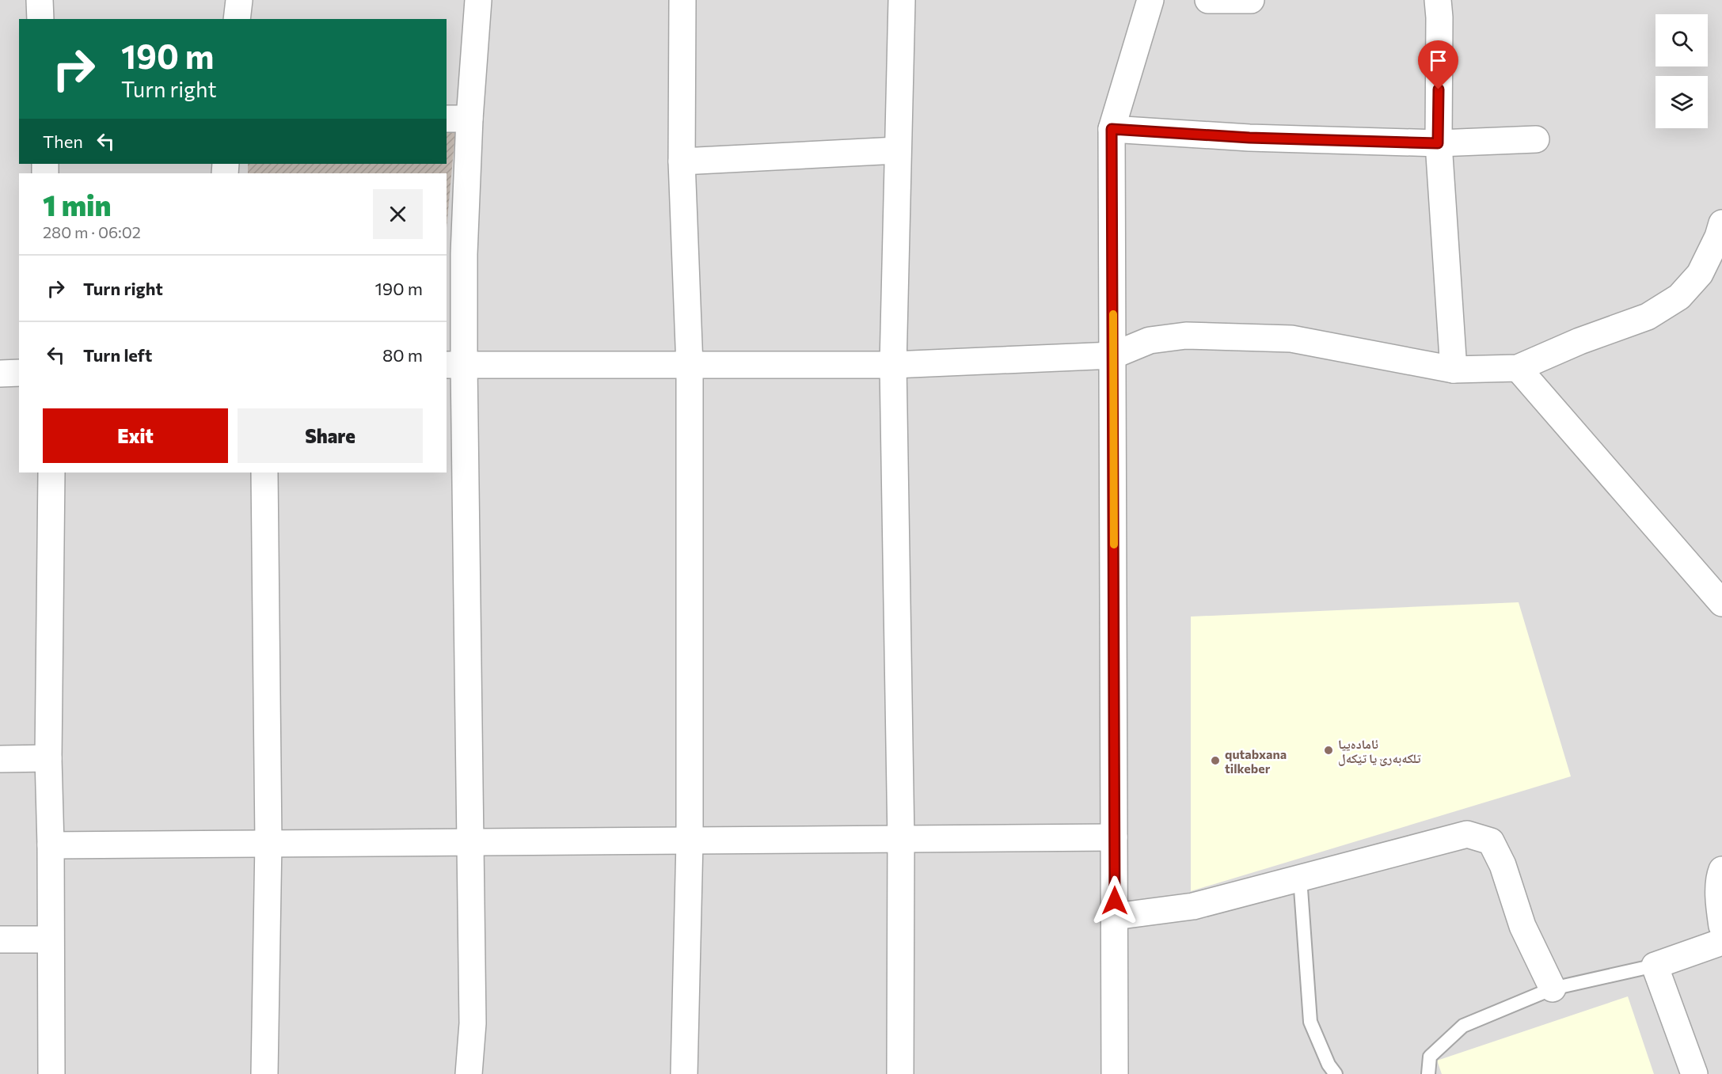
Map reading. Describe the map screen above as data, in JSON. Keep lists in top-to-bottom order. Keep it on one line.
{"places":["ئامادەییا تلکەبەرێ یا تێکەل","qutabxana tilkeber"],"page":{"turn":["190 m","Turn right"],"then":"Then","heading":["1 min","280 m · 06:02"],"list":[{"name":"Turn right","value":"190 m"},{"name":"Turn left","value":"80 m"}],"buttons":["Exit","Share"]}}
